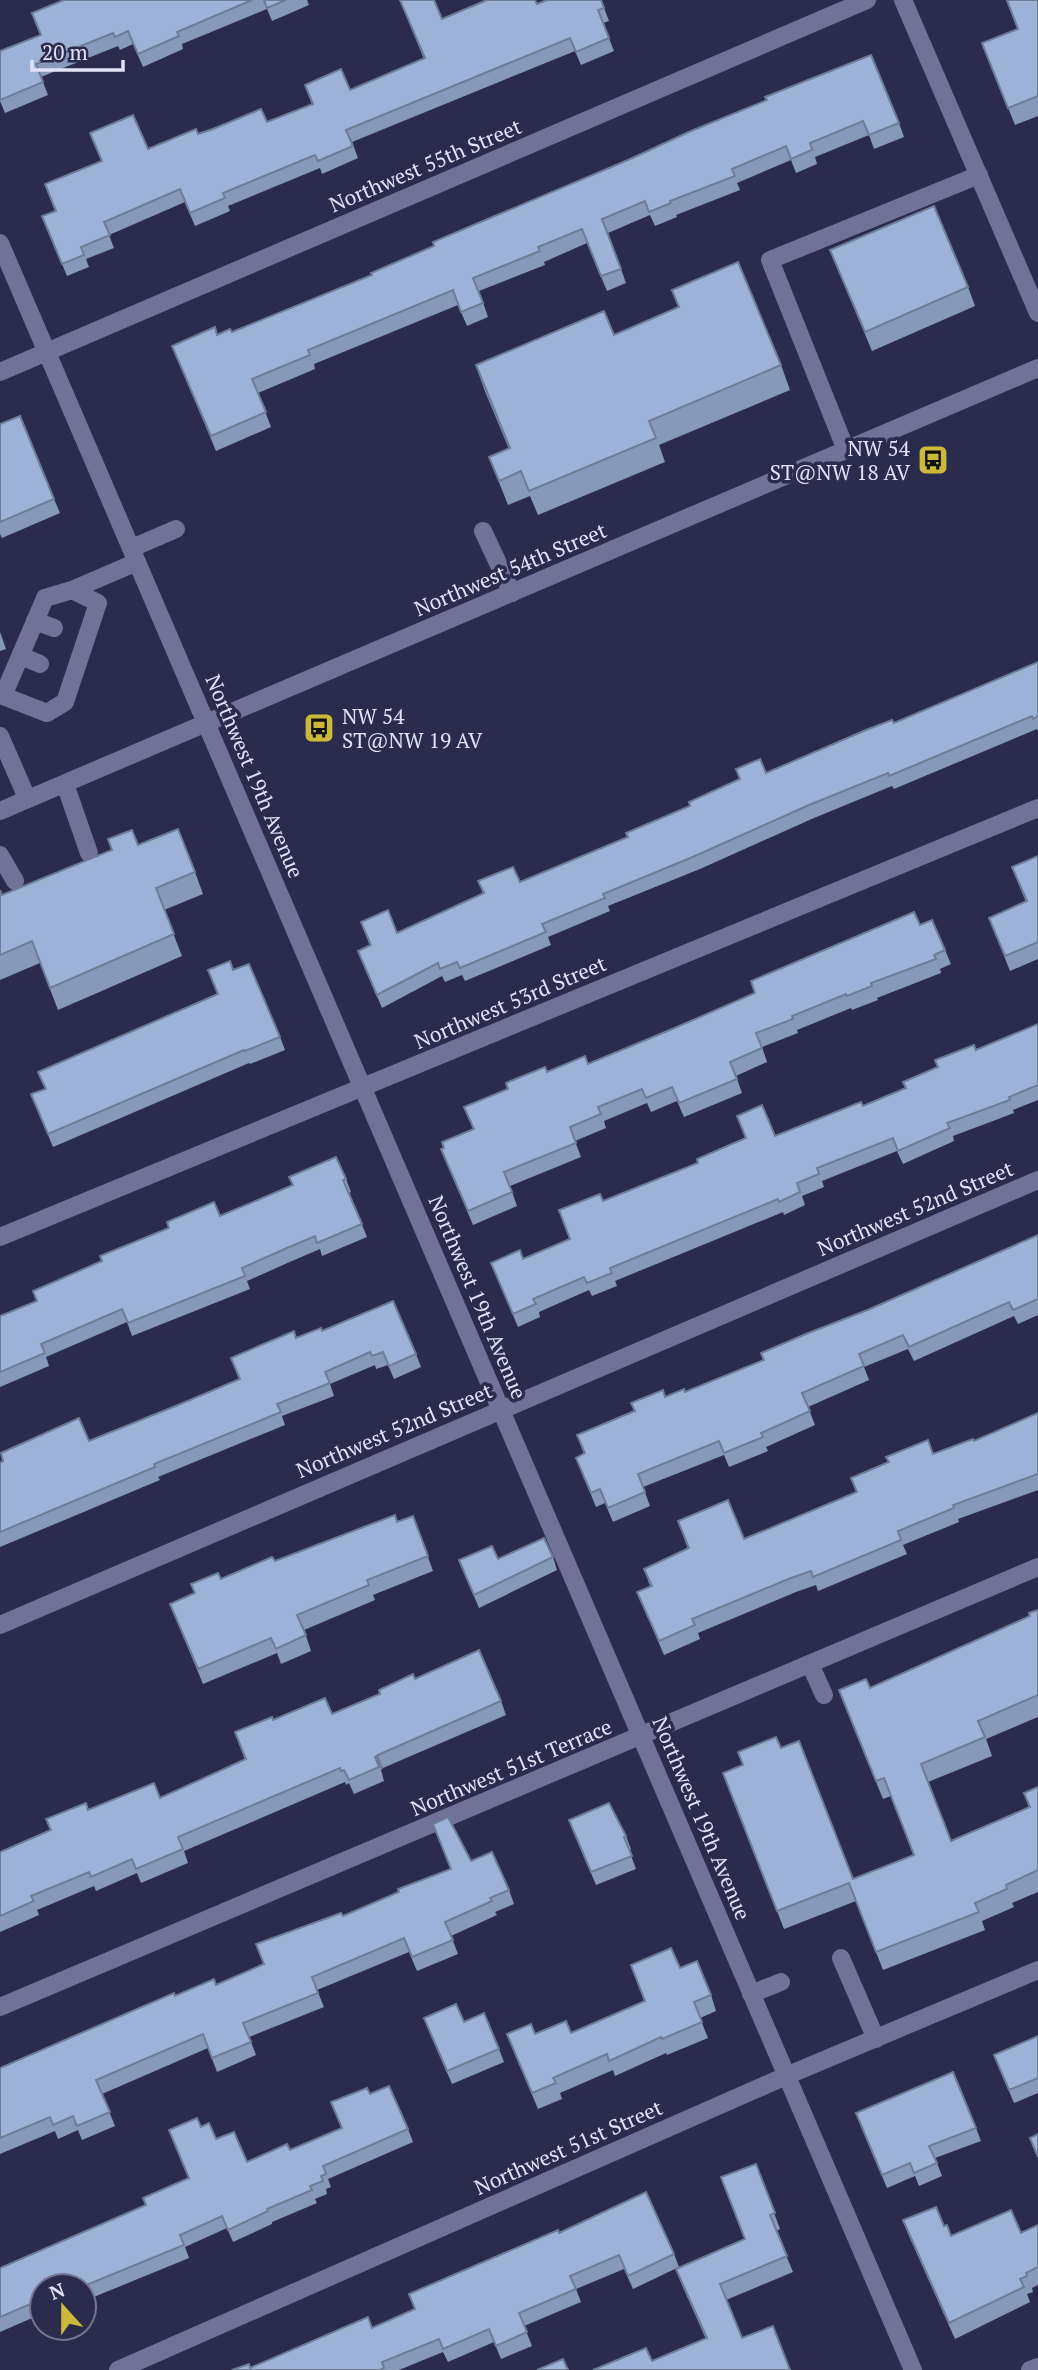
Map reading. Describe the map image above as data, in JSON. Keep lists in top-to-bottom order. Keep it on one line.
{"streets":{"street":["Northwest 55th Street","Northwest 54th Street","Northwest 19th Avenue","Northwest 53rd Street","Northwest 52nd Street","Northwest 51st Terrace","Northwest 51st Street"]},"crossings":[["Northwest 55th Street","Northwest 19th Avenue"],["Northwest 54th Street","Northwest 19th Avenue"],["Northwest 19th Avenue","Northwest 53rd Street"],["Northwest 19th Avenue","Northwest 52nd Street"],["Northwest 19th Avenue","Northwest 51st Terrace"],["Northwest 19th Avenue","Northwest 51st Street"]],"places":{"bus stop":["NW 54 ST@NW 18 AV","NW 54 ST@NW 19 AV"]},"scale_bar":"20 m","north":"top"}
